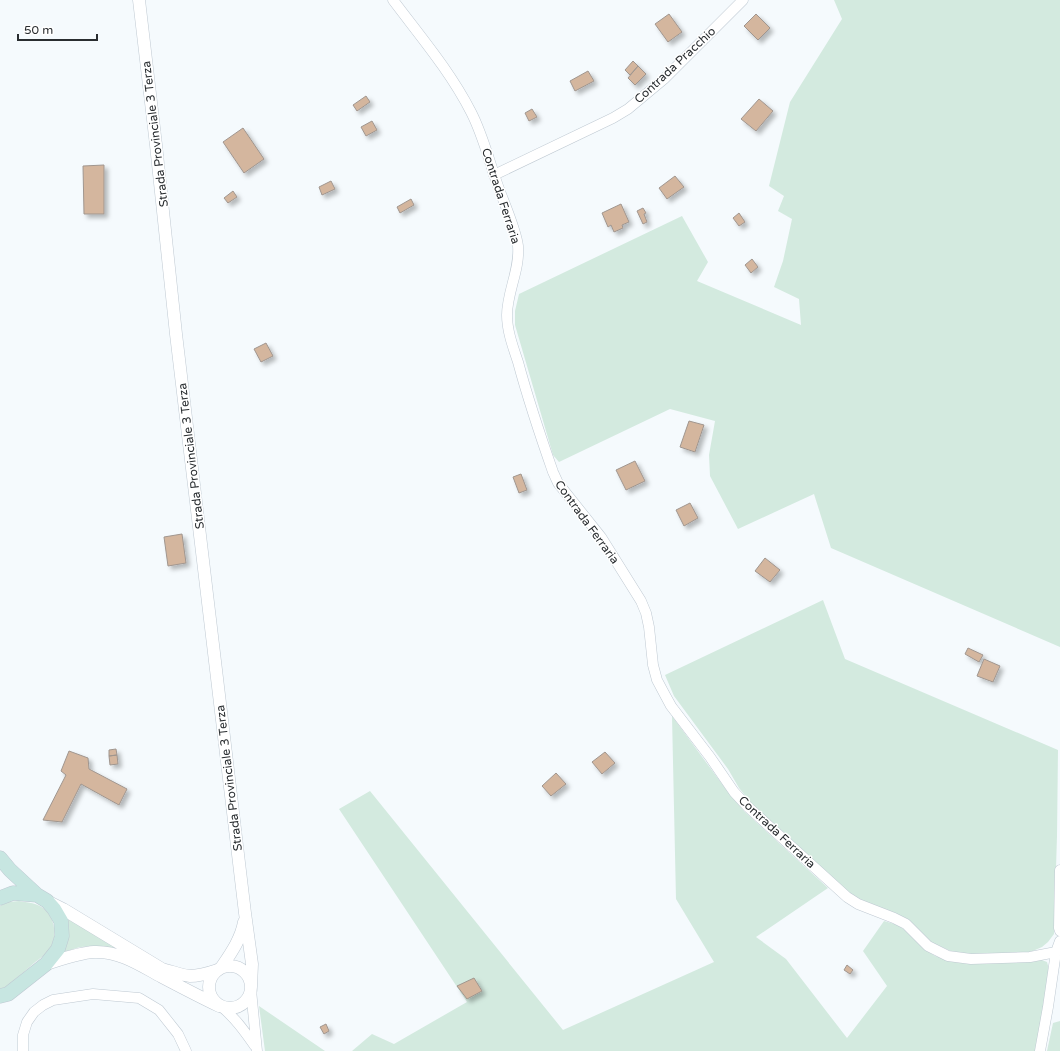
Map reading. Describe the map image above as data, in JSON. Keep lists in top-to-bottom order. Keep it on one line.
{"streets":{"street":["Contrada Pracchio","Strada Provinciale 3 Terza","Contrada Ferraria"]},"crossings":[["Contrada Pracchio","Contrada Ferraria"]],"scale_bar":"50 m"}
